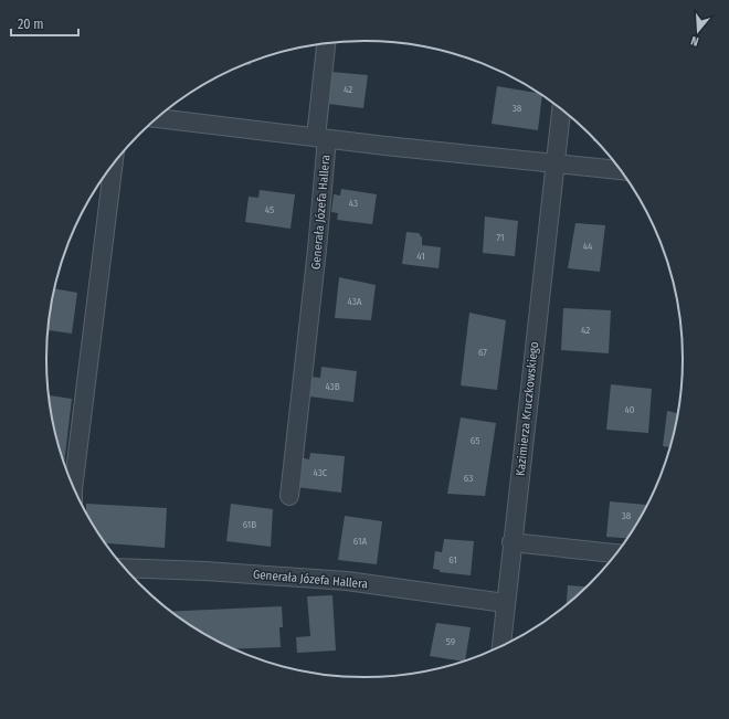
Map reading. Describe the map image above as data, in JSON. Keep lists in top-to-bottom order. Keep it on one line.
{"streets":{"street":["Generała Józefa Hallera","Kazimierza Kruczkowskiego"]},"crossings":[["Generała Józefa Hallera","Kazimierza Kruczkowskiego"]],"house_numbers":["42","38","43","45","71","44","41","43A","42","67","43B","40","65","43C","63","38","61B","61A","61","59"],"scale_bar":"20 m","north":"bottom"}
